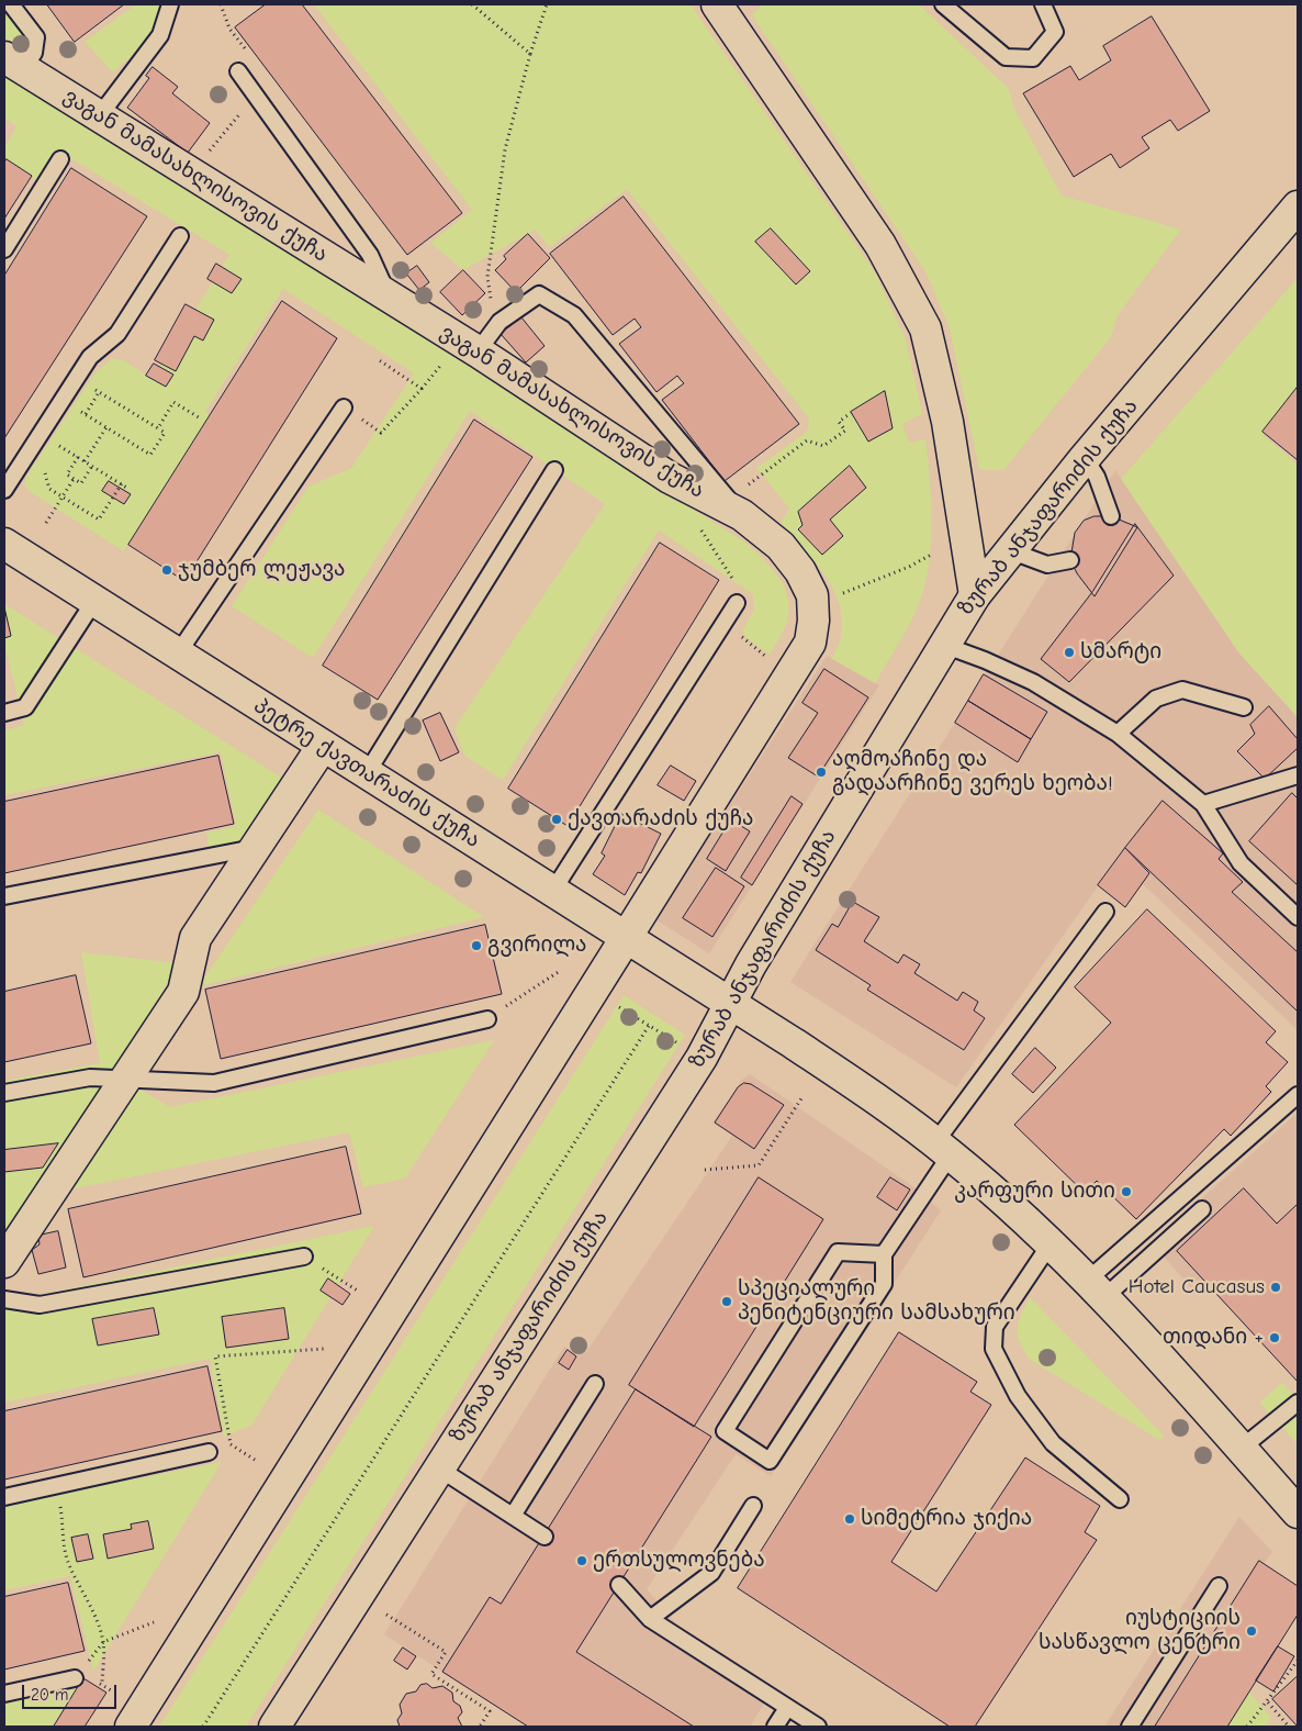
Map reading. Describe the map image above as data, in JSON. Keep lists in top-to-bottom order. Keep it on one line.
{"streets":{"main road":["ვაგან მამასახლისოვის ქუჩა","ზურაბ ანჯაფარიძის ქუჩა","პეტრე ქავთარაძის ქუჩა"]},"crossings":[["ვაგან მამასახლისოვის ქუჩა","პეტრე ქავთარაძის ქუჩა"],["ზურაბ ანჯაფარიძის ქუჩა","პეტრე ქავთარაძის ქუჩა"]],"places":["ჯუმბერ ლეჟავა","სმარტი","აღმოაჩინე და გადაარჩინე ვერეს ხეობა!","ქავთარაძის ქუჩა","გვირილა","კარფური სითი","Hotel Caucasus","სპეციალური პენიტენციური სამსახური","თიდანი +","სიმეტრია ჯიქია","ერთსულოვნება","იუსტიციის სასწავლო ცენტრი"],"scale_bar":"20 m"}
